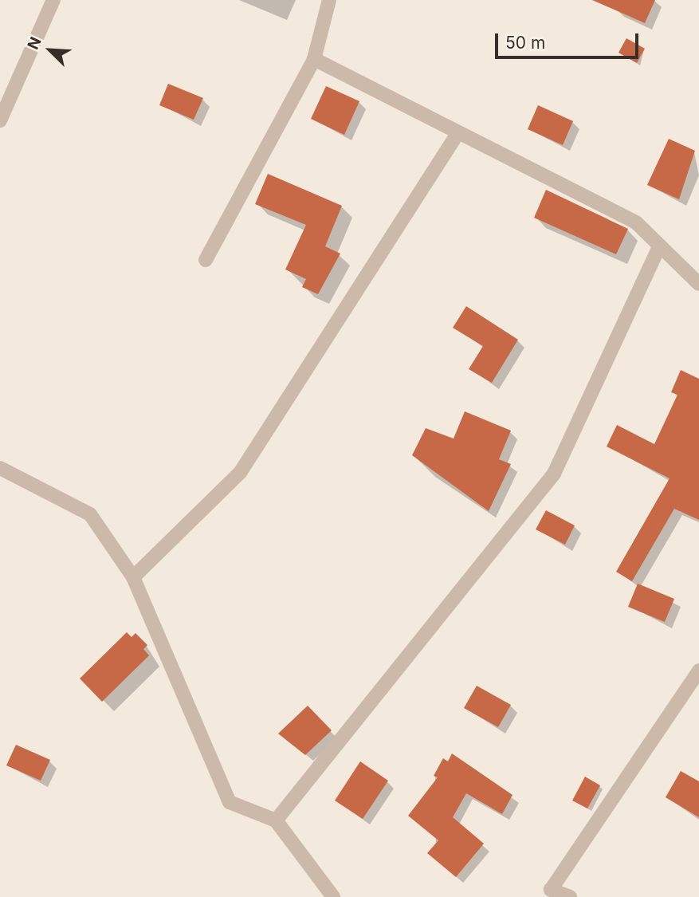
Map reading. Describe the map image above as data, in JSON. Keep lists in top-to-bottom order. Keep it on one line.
{"scale_bar":"50 m","north":"top left"}
